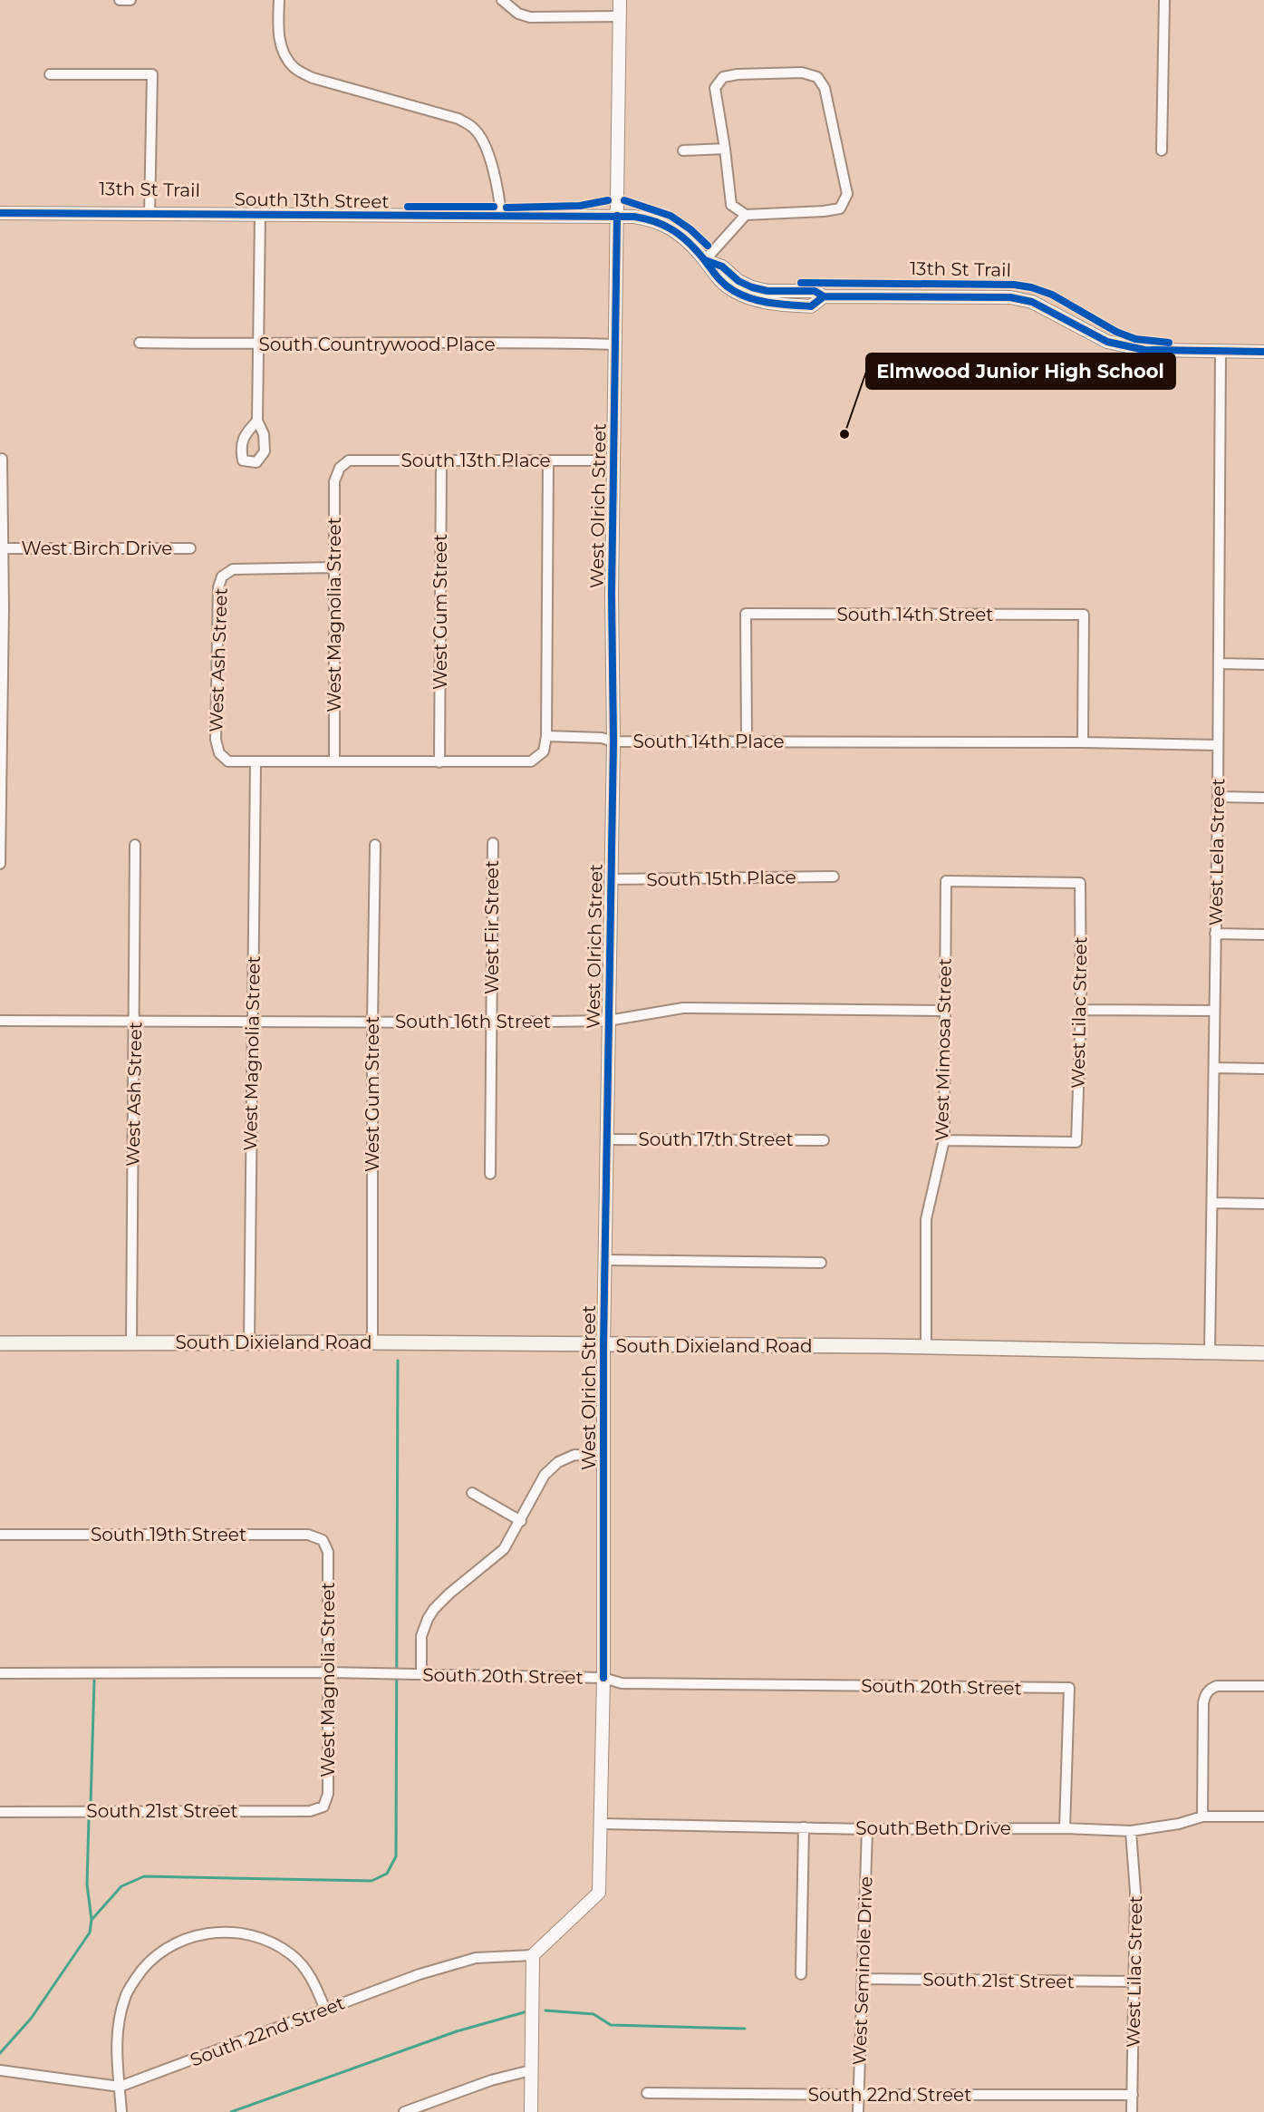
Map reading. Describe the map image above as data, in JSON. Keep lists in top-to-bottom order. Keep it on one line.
{"streets":{"main road":["South Dixieland Road"],"street":["South 13th Street","South Countrywood Place","South 13th Place","West Olrich Street","West Birch Drive","West Gum Street","West Magnolia Street","South 14th Street","West Ash Street","South 14th Place","West Lela Street","South 15th Place","West Fir Street","West Lilac Street","South 16th Street","West Mimosa Street","South 17th Street","South 19th Street","South 20th Street","South 21st Street","South Beth Drive","West Seminole Drive","South 22nd Street"],"cycle path":["13th St Trail"]},"crossings":[["South 13th Street","West Olrich Street"],["South 13th Street","West Lela Street"],["South Countrywood Place","West Olrich Street"],["South 13th Place","West Olrich Street"],["South 13th Place","West Gum Street"],["South 13th Place","West Magnolia Street"],["West Olrich Street","South 14th Place"],["West Olrich Street","South 15th Place"],["West Olrich Street","South 16th Street"],["West Olrich Street","South 17th Street"],["West Olrich Street","South Dixieland Road"],["West Olrich Street","South 20th Street"],["West Olrich Street","South Beth Drive"],["West Olrich Street","South 22nd Street"],["West Gum Street","South 16th Street"],["West Gum Street","South Dixieland Road"],["West Magnolia Street","West Ash Street"],["West Magnolia Street","South 16th Street"],["West Magnolia Street","South Dixieland Road"],["West Magnolia Street","South 19th Street"],["West Magnolia Street","South 20th Street"],["West Magnolia Street","South 21st Street"],["South 14th Street","South 14th Place"],["West Ash Street","South 16th Street"],["West Ash Street","South Dixieland Road"],["South 14th Place","West Lela Street"],["West Lela Street","South Dixieland Road"],["West Fir Street","South 16th Street"],["West Lilac Street","West Mimosa Street"],["West Lilac Street","South 21st Street"],["West Lilac Street","South Beth Drive"],["West Lilac Street","South 22nd Street"],["South 16th Street","West Mimosa Street"],["West Mimosa Street","South Dixieland Road"],["South 20th Street","South Beth Drive"],["South 21st Street","West Seminole Drive"],["South Beth Drive","West Seminole Drive"],["West Seminole Drive","South 22nd Street"]],"places":["Elmwood Junior High School"]}
